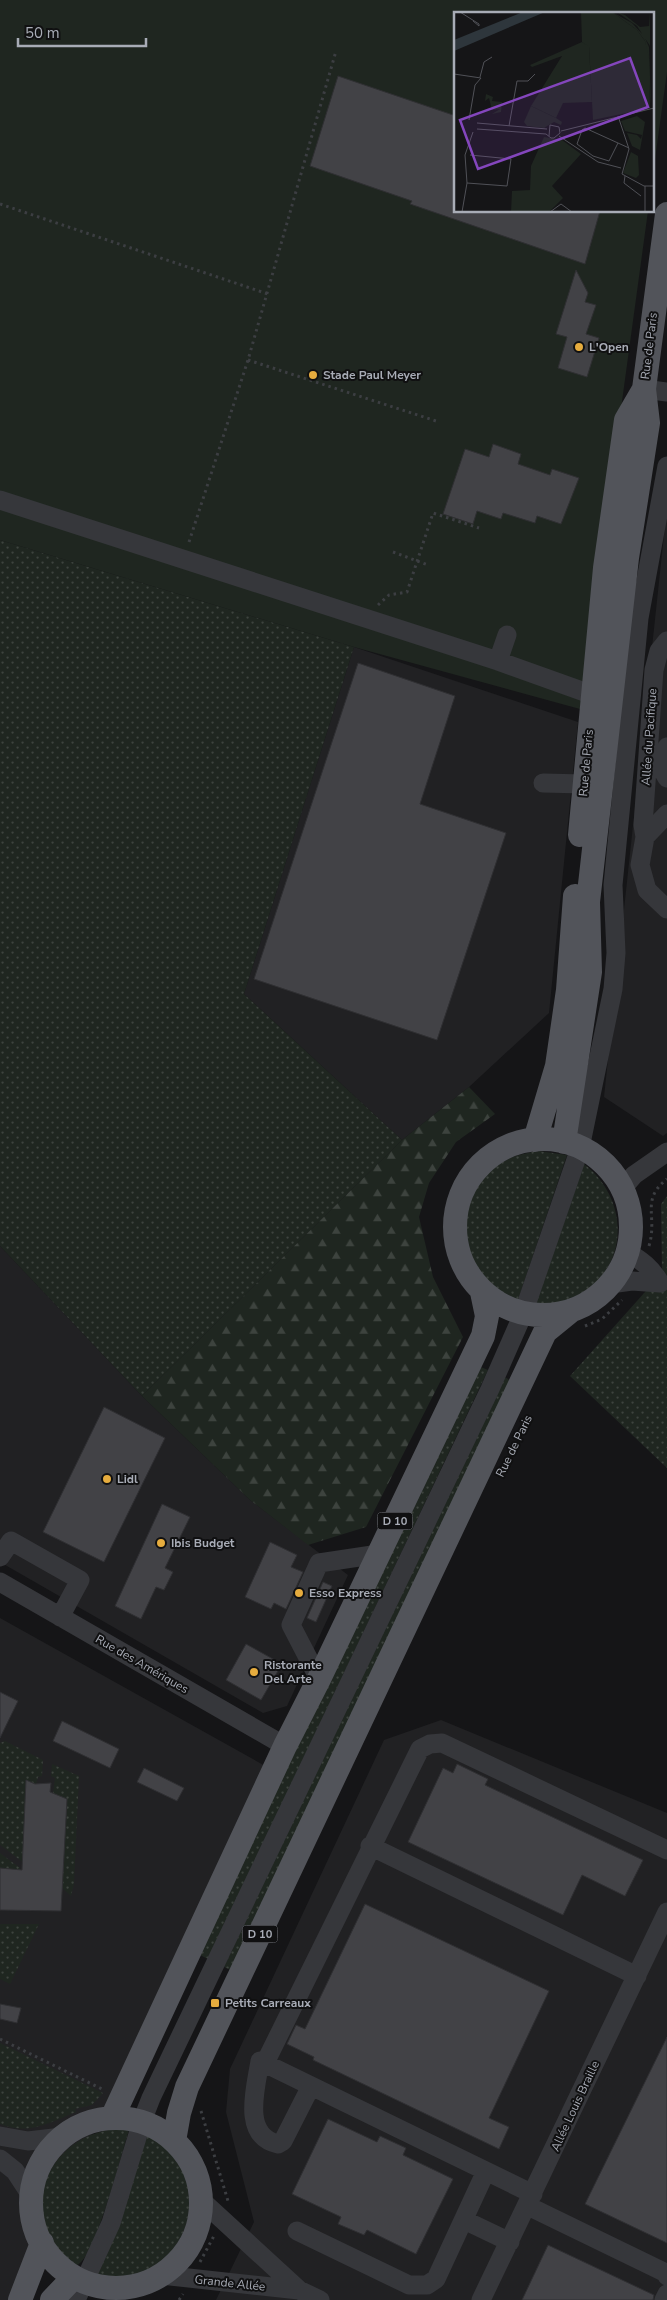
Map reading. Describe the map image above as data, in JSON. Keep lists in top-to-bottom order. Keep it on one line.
{"streets":{"main road":["Rue de Paris","D 10"],"street":["Allée du Pacifique","Rue des Amériques","Allée Louis Braille","Grande Allée"]},"crossings":[["D 10","Rue des Amériques"]],"places":{"other":["L'Open","Stade Paul Meyer","Lidl","Ibis Budget","Esso Express","Ristorante Del Arte"],"transit":["Petits Carreaux"]},"scale_bar":"50 m"}
